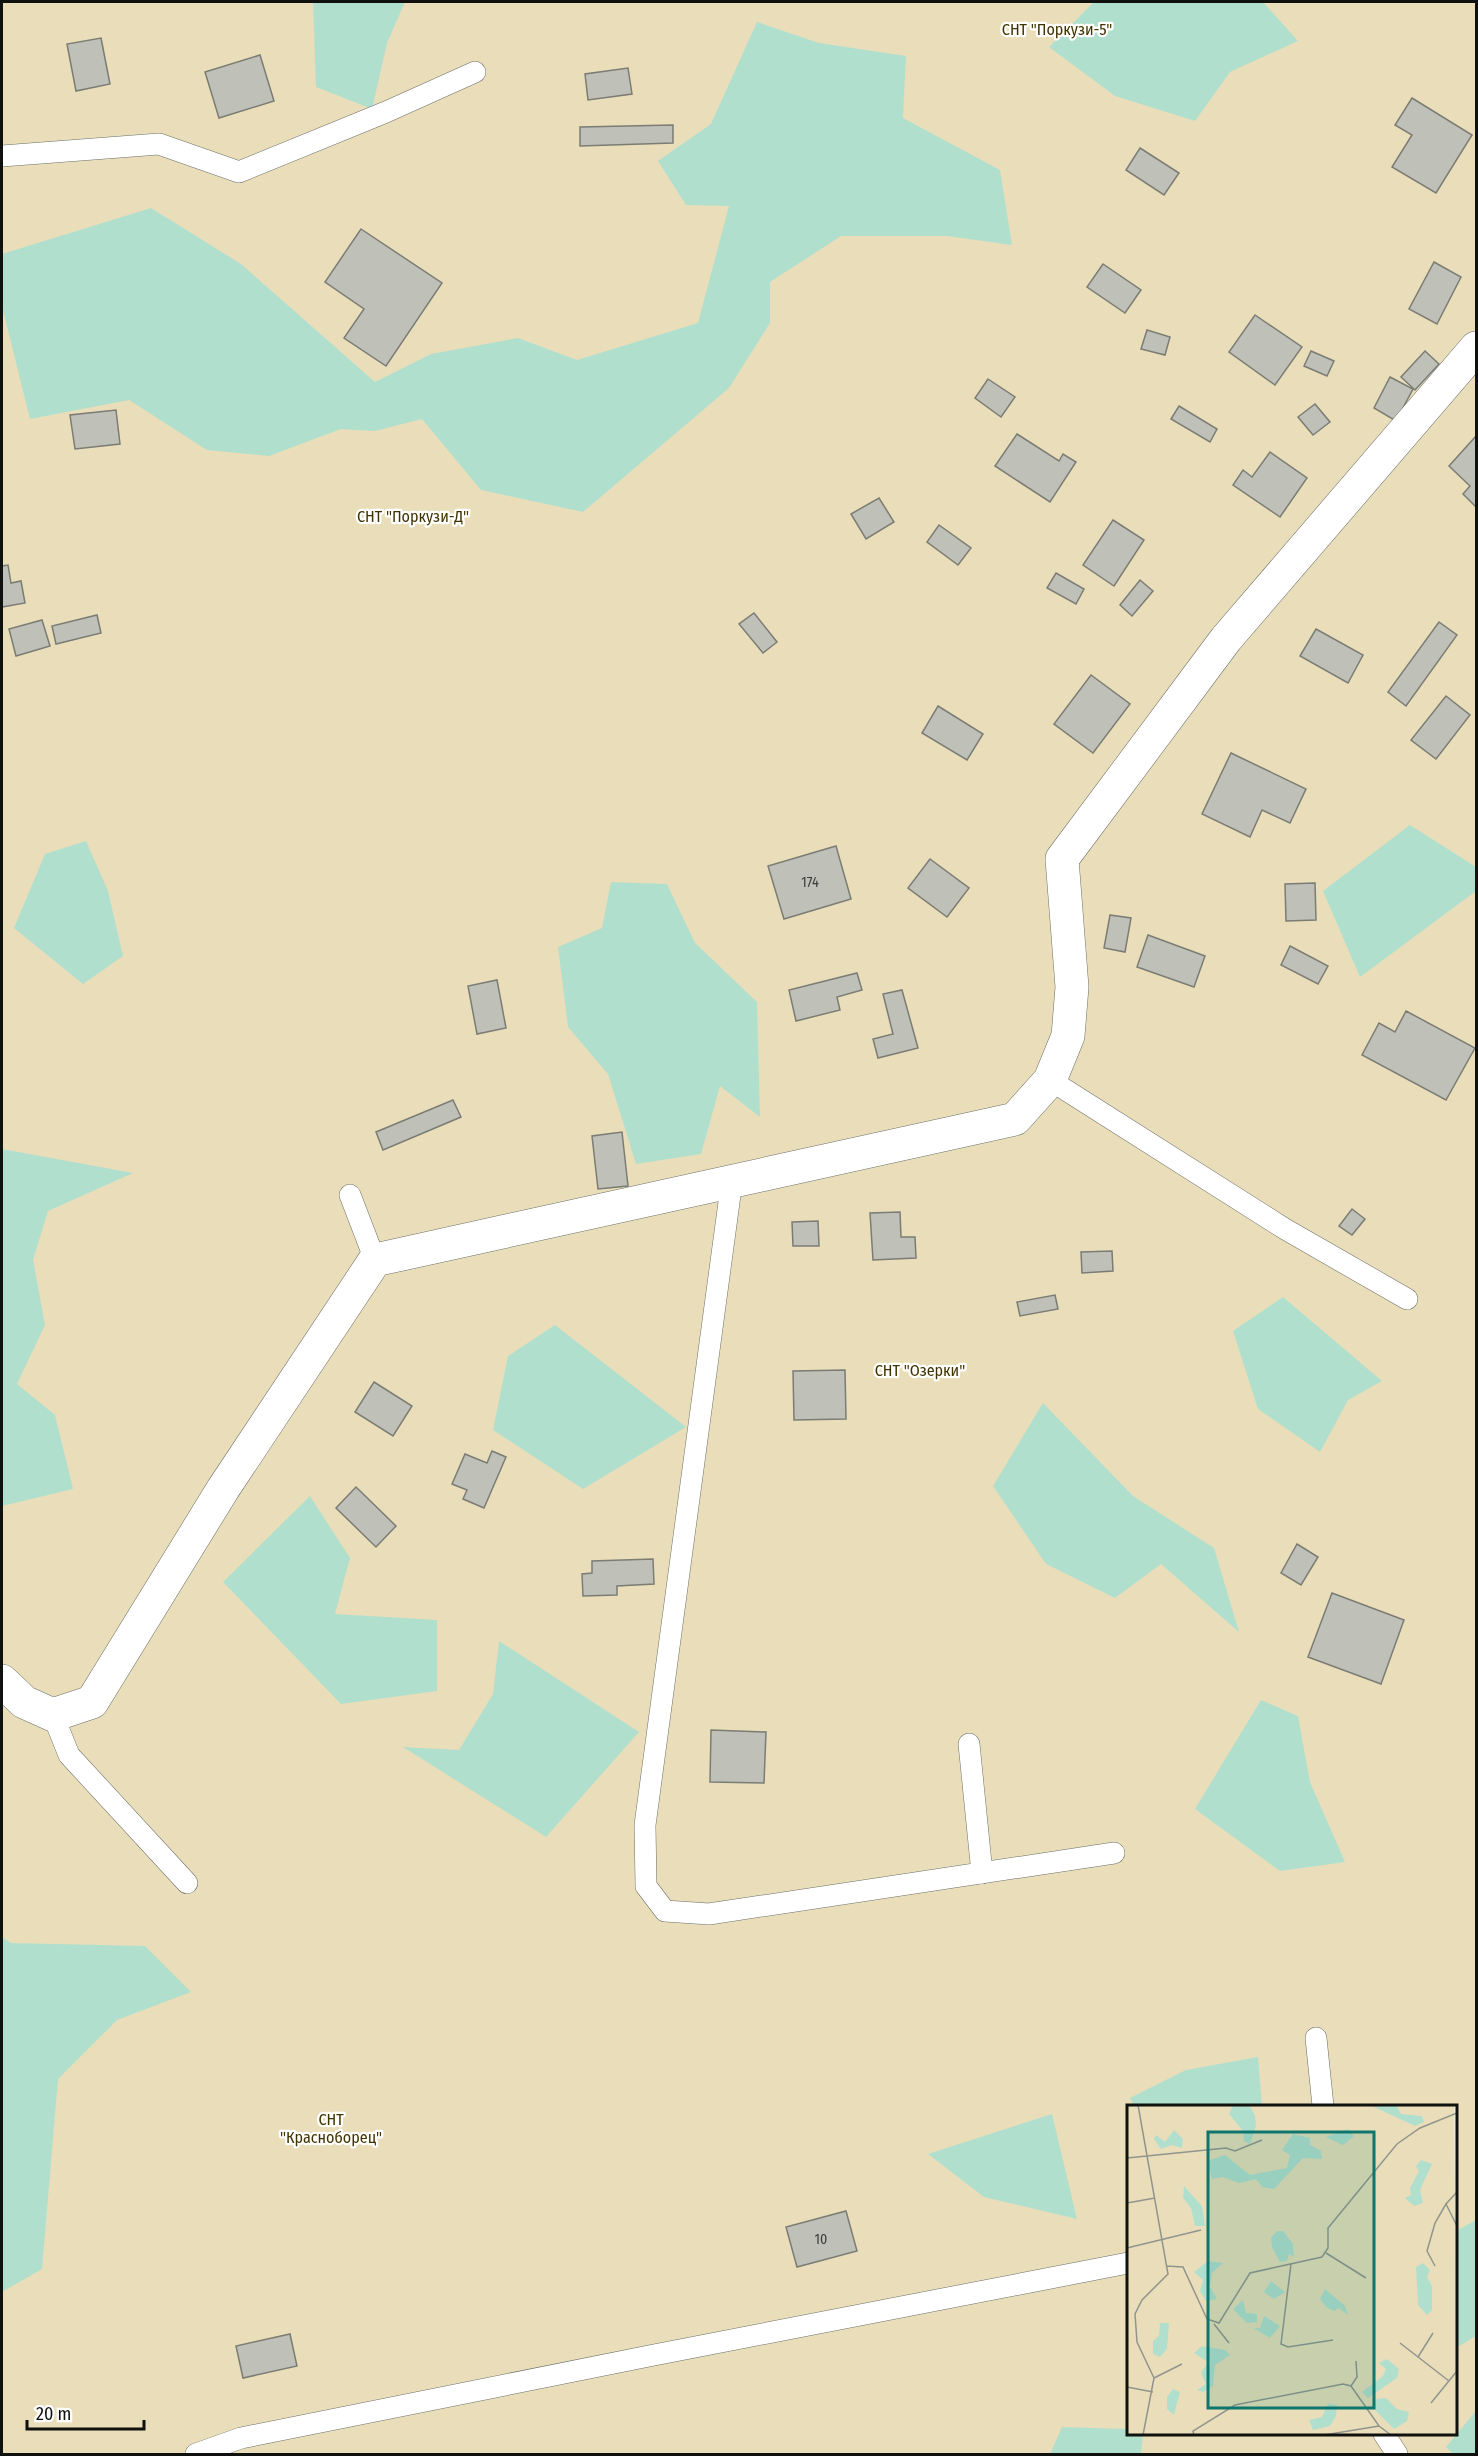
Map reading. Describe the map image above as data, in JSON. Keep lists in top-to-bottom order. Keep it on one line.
{"parks":["СНТ \"Поркузи-5\"","СНТ \"Поркузи-Д\"","СНТ \"Озерки\"","СНТ \"Красноборец\""],"house_numbers":["174","10"],"scale_bar":"20 m"}
